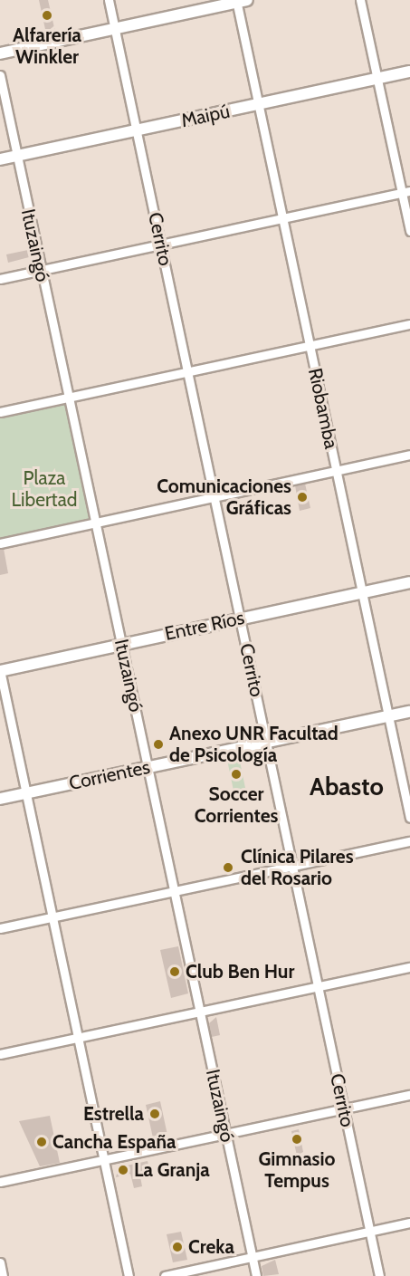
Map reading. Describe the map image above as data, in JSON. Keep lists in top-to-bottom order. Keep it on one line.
{"streets":{"main road":["Maipú","Entre Ríos","Corrientes"],"street":["Cerrito","Ituzaingó","Riobamba"]},"crossings":[["Maipú","Cerrito"],["Maipú","Ituzaingó"],["Maipú","Riobamba"],["Cerrito","Entre Ríos"],["Cerrito","Corrientes"],["Ituzaingó","Entre Ríos"],["Ituzaingó","Corrientes"],["Riobamba","Entre Ríos"],["Riobamba","Corrientes"]],"districts":["Abasto"],"parks":["Plaza Libertad"],"places":["Alfarería Winkler","Comunicaciones Gráficas","Anexo UNR Facultad de Psicología","Soccer Corrientes","Clínica Pilares del Rosario","Club Ben Hur","Estrella","Gimnasio Tempus","Cancha España","La Granja","Creka"]}
